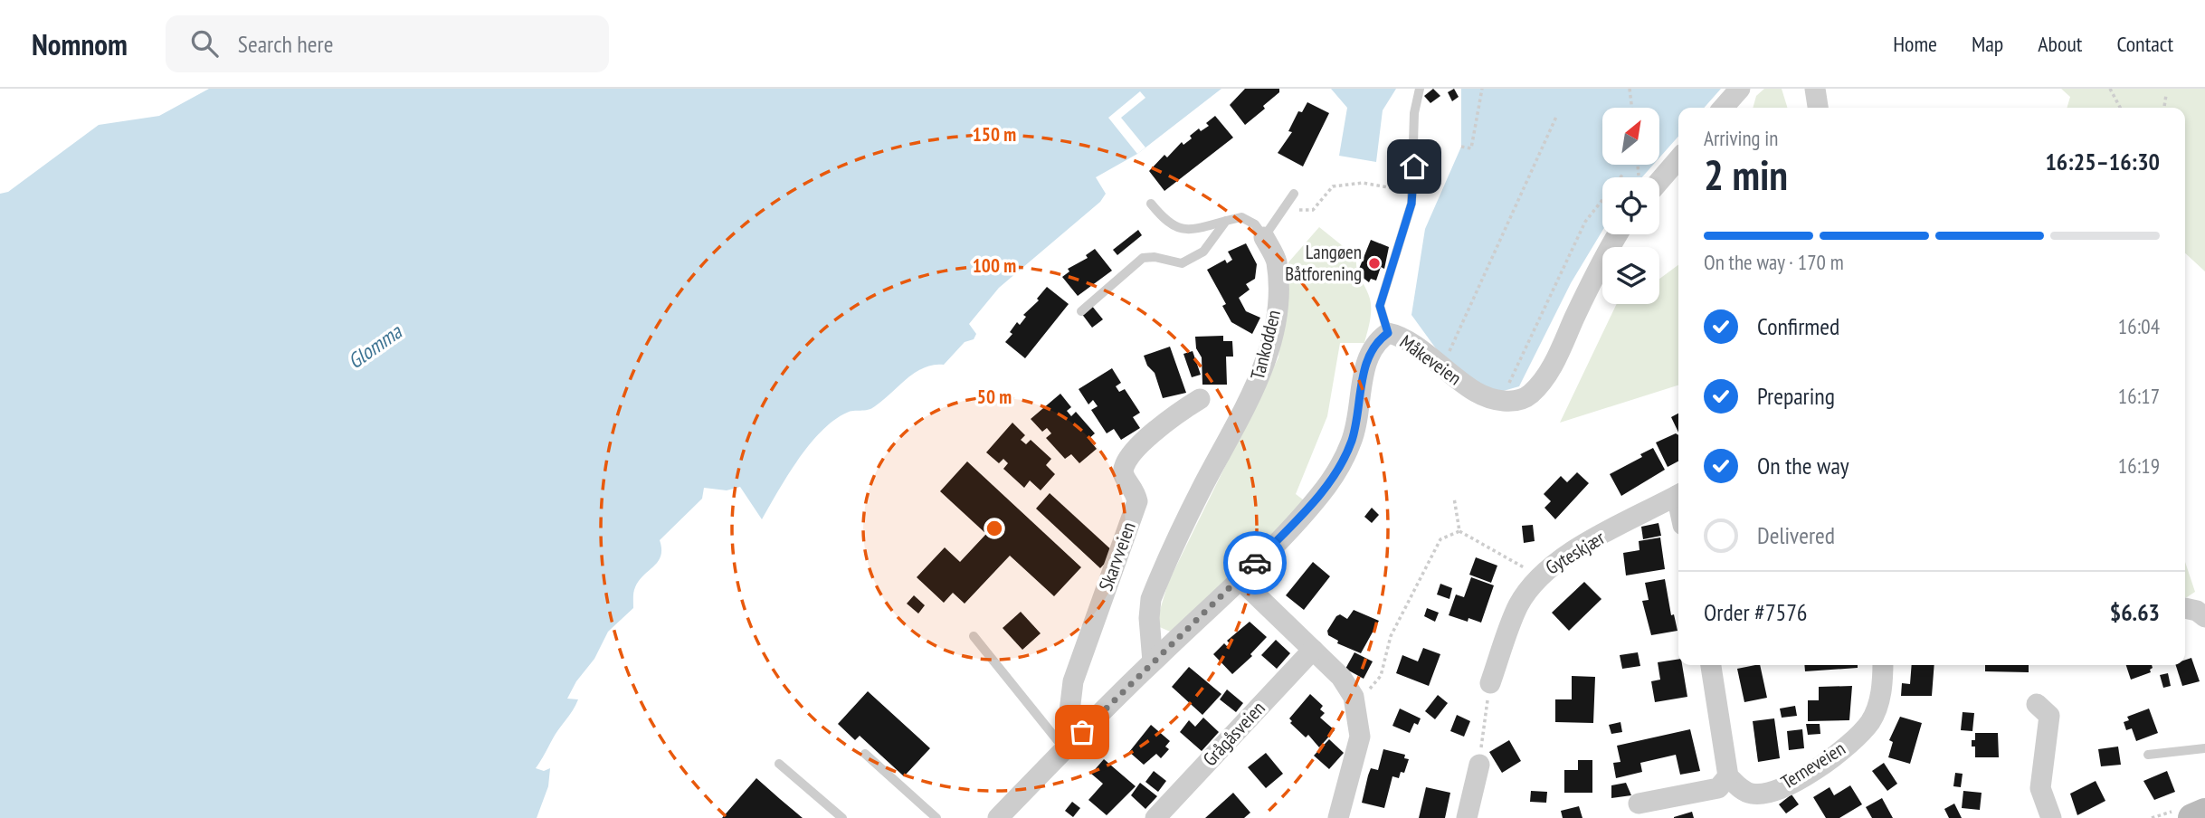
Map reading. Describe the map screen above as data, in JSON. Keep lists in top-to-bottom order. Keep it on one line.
{"streets":{"street":["Tankodden","Måkeveien","Gyteskjær","Skarvveien","Grågåsveien","Terneveien"]},"crossings":[["Tankodden","Måkeveien"],["Måkeveien","Skarvveien"]],"water":["Glomma"],"places":["Langøen Båtforening"],"north":"top right","page":{"header":"Nomnom","search":"Search here","nav":["Home","Map","About","Contact"],"heading":["2 min","Arriving in","16:25–16:30"],"panel":["Order #7576","$6.63"],"bar":"On the way · 170 m","list":[["Confirmed","16:04"],["Preparing","16:17"],["On the way","16:19"],"Delivered"]},"rings":["150 m","100 m","50 m"]}
